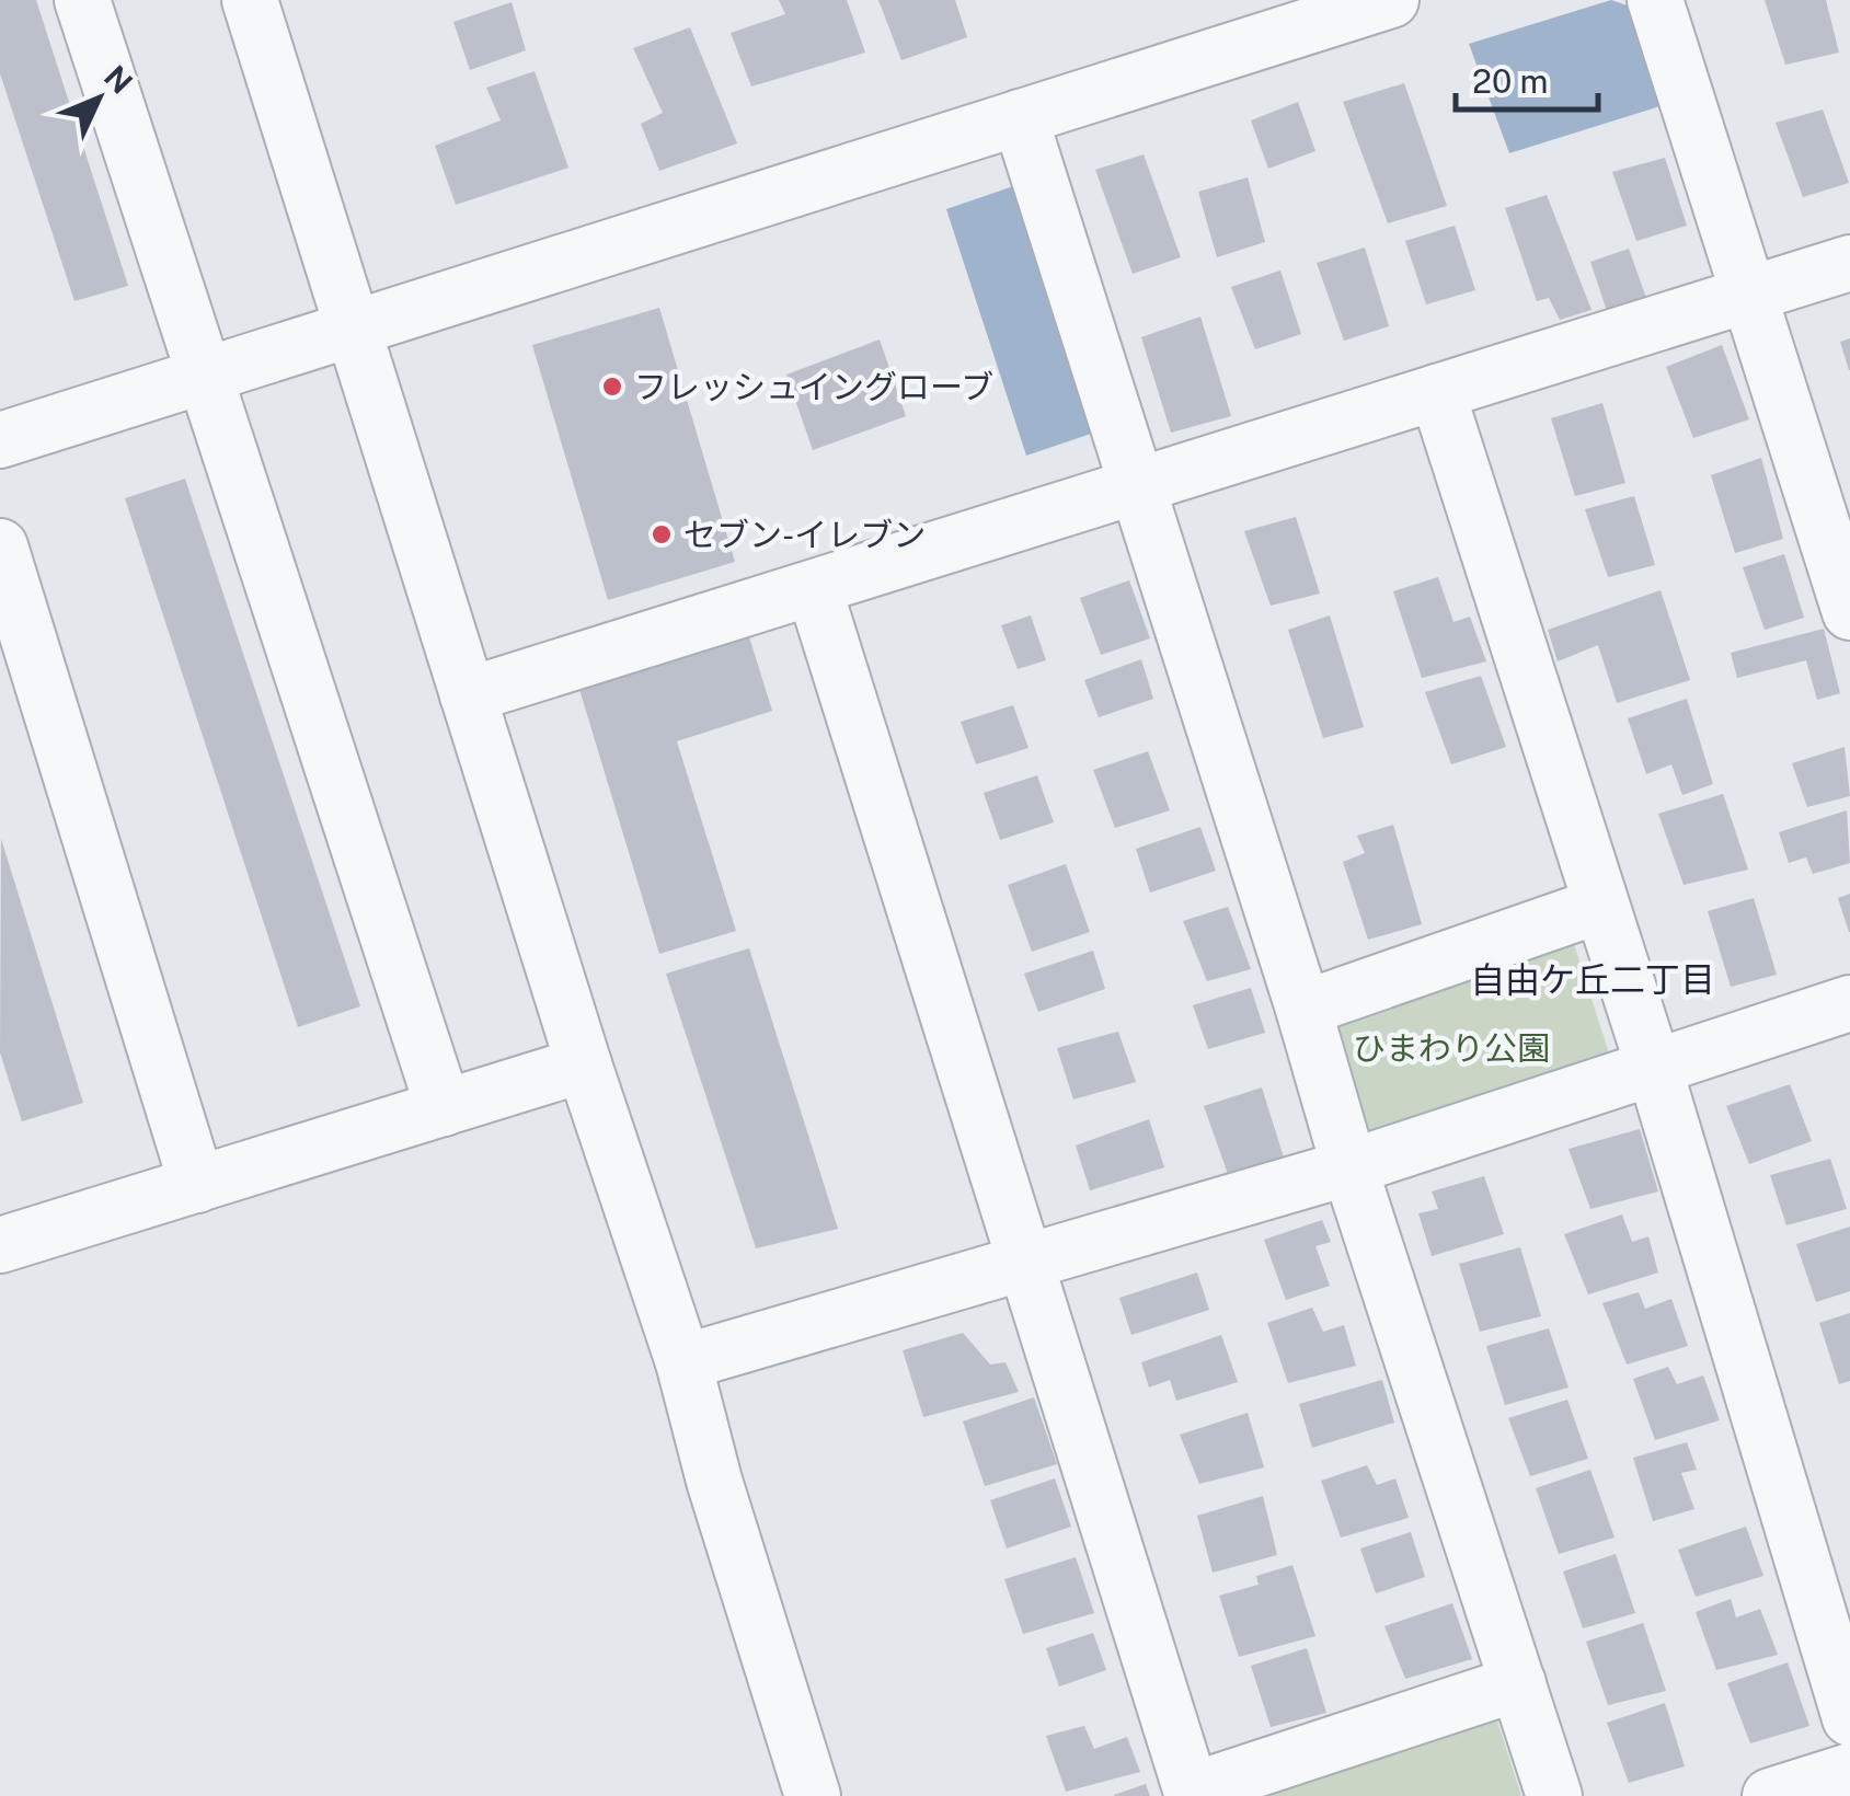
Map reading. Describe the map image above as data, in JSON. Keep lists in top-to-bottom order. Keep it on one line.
{"districts":["自由ケ丘二丁目"],"parks":["ひまわり公園"],"places":["フレッシュイングローブ","セブン-イレブン"],"scale_bar":"20 m","north":"top right"}
